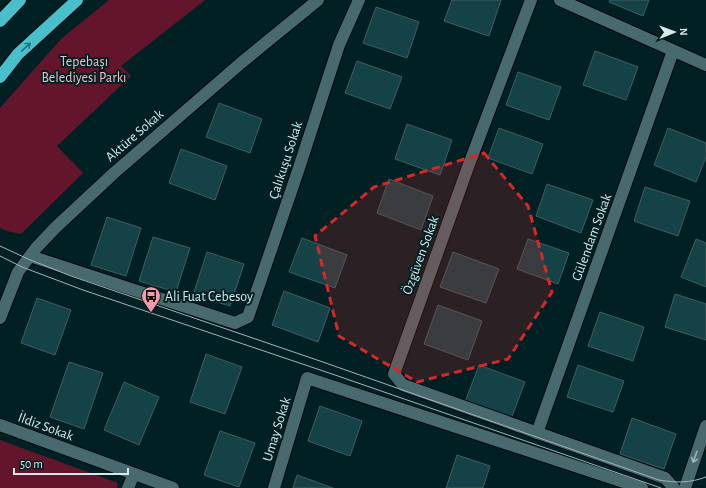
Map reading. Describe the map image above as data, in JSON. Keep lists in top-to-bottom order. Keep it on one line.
{"streets":{"street":["Aktüre Sokak","Çalıkuşu Sokak","Gülendam Sokak","Özgüven Sokak","İldiz Sokak","Umay Sokak"]},"crossings":[["Aktüre Sokak","Çalıkuşu Sokak"],["Gülendam Sokak","Özgüven Sokak"]],"parks":["Tepebaşı Belediyesi Parkı"],"places":{"bus stop":["Ali Fuat Cebesoy"]},"scale_bar":"50 m","north":"right"}
